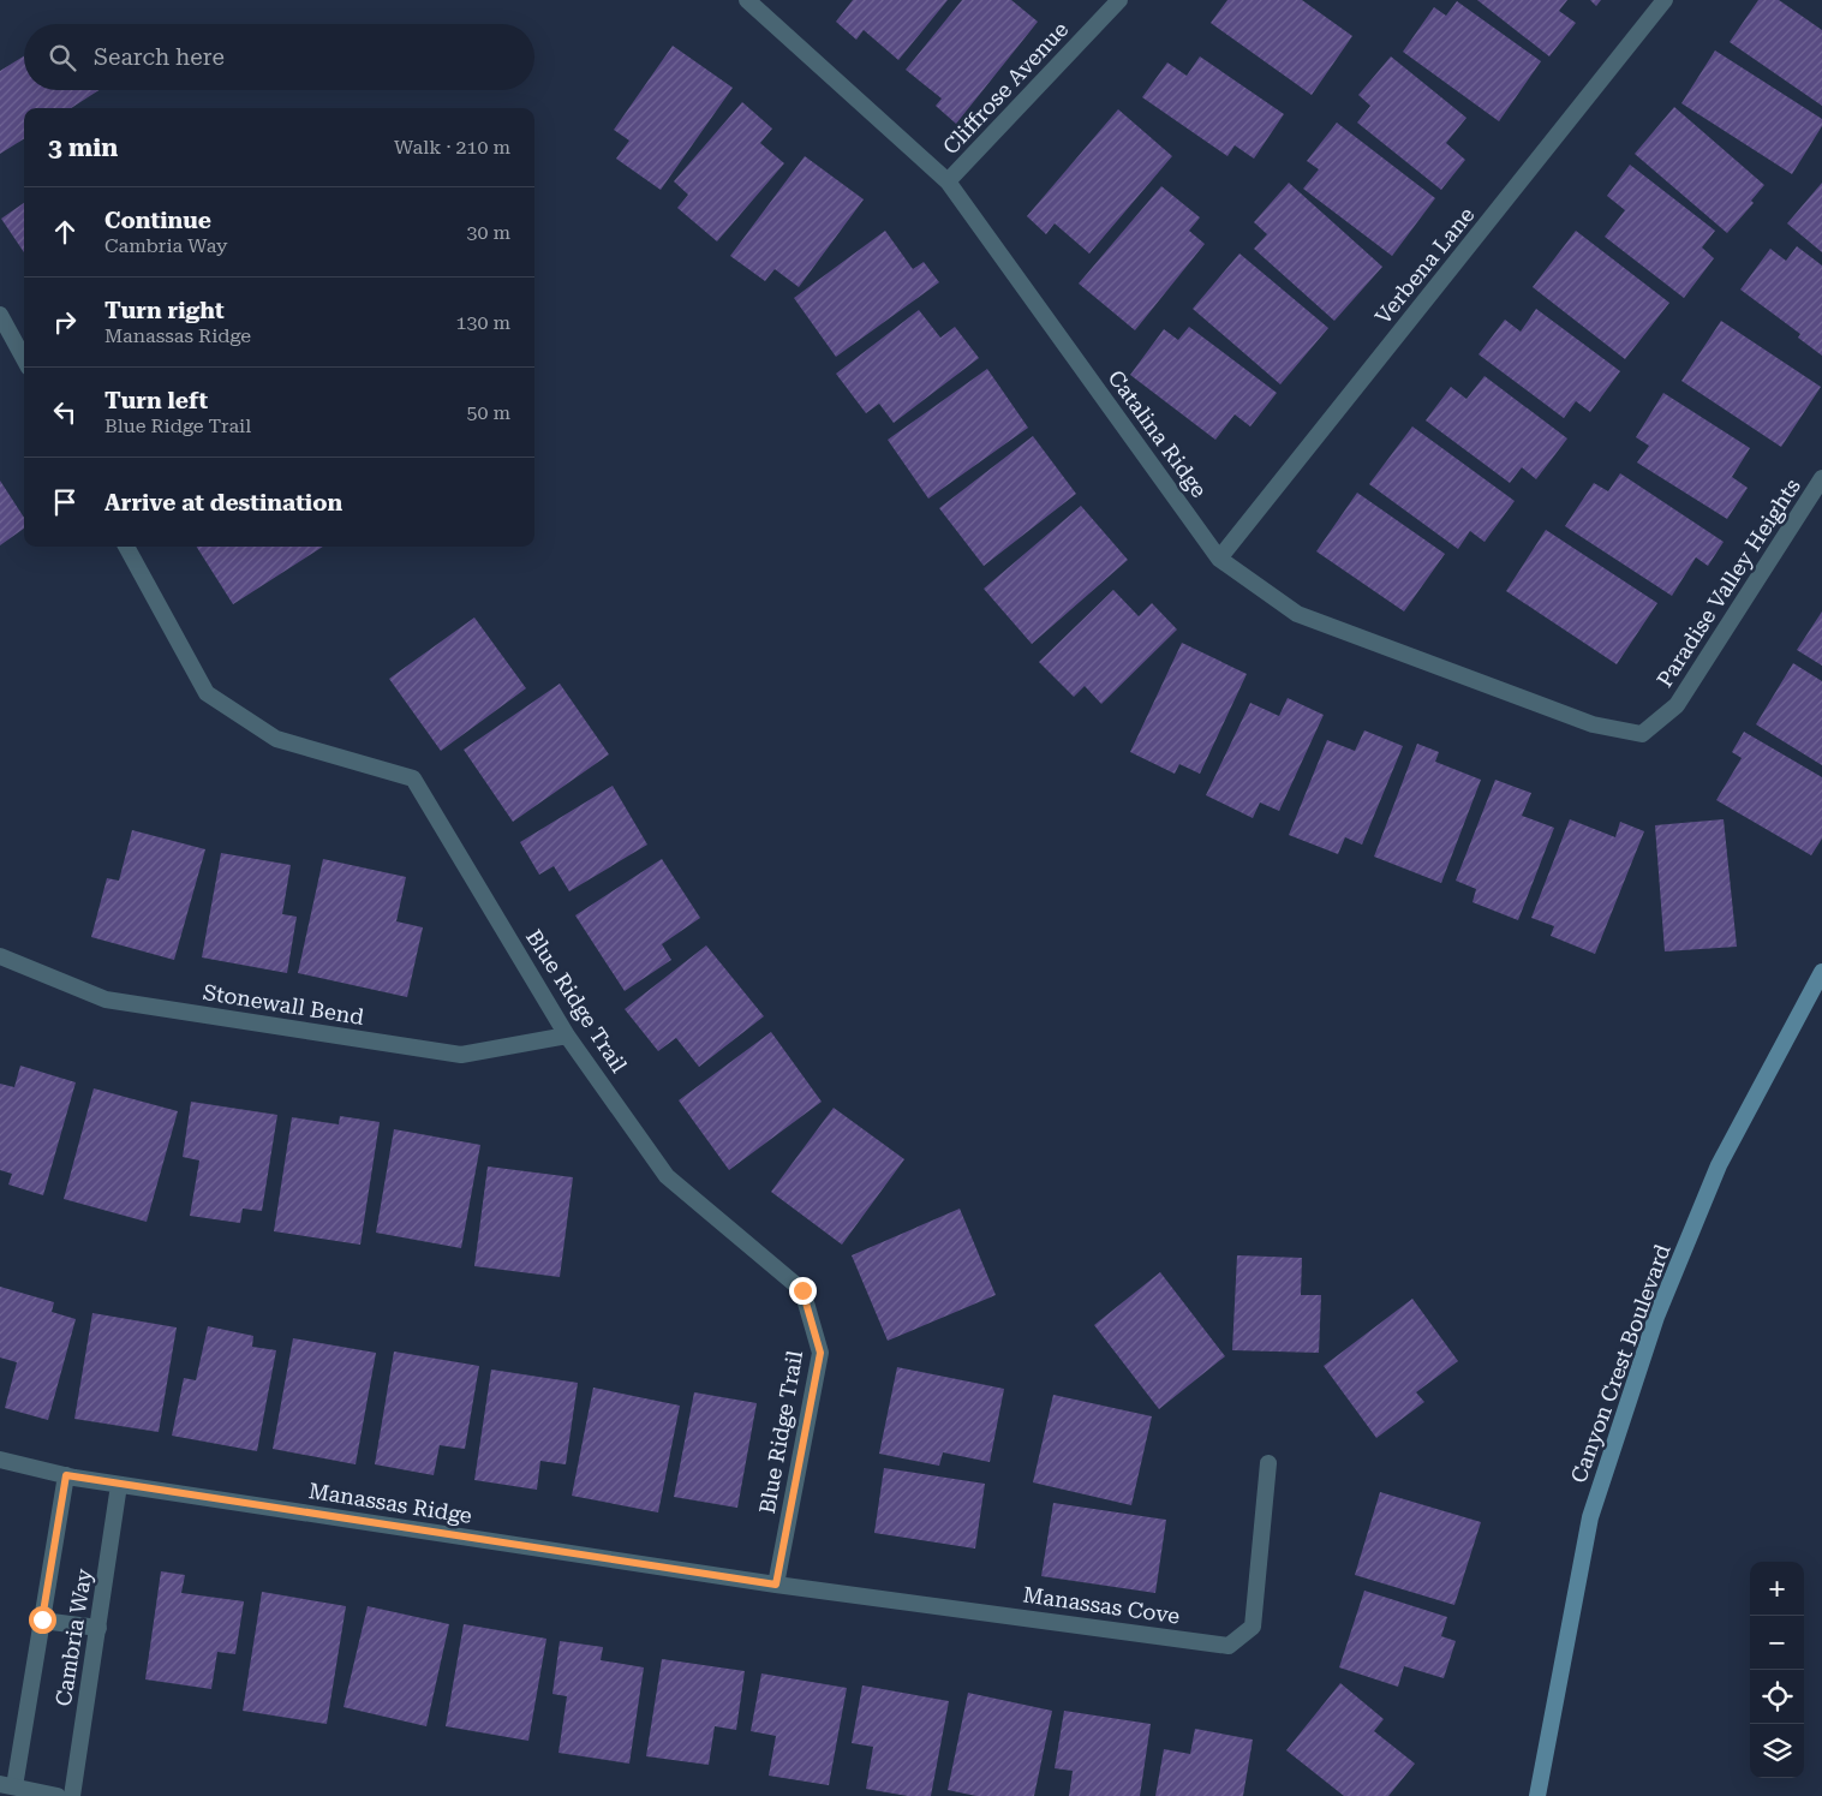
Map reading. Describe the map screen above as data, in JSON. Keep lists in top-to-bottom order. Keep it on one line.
{"streets":{"main road":["Canyon Crest Boulevard"],"street":["Cliffrose Avenue","Verbena Lane","Catalina Ridge","Paradise Valley Heights","Blue Ridge Trail","Stonewall Bend","Manassas Ridge","Manassas Cove","Cambria Way"]},"crossings":[["Cliffrose Avenue","Catalina Ridge"],["Verbena Lane","Catalina Ridge"],["Catalina Ridge","Paradise Valley Heights"],["Blue Ridge Trail","Stonewall Bend"],["Blue Ridge Trail","Manassas Ridge"],["Blue Ridge Trail","Manassas Cove"],["Manassas Ridge","Manassas Cove"],["Manassas Ridge","Cambria Way"]],"page":{"search":"Search here","heading":["3 min","Walk · 210 m"],"list":[["Continue","Cambria Way","30 m"],["Turn right","Manassas Ridge","130 m"],["Turn left","Blue Ridge Trail","50 m"],"Arrive at destination"],"map_buttons":["+","−"]}}
